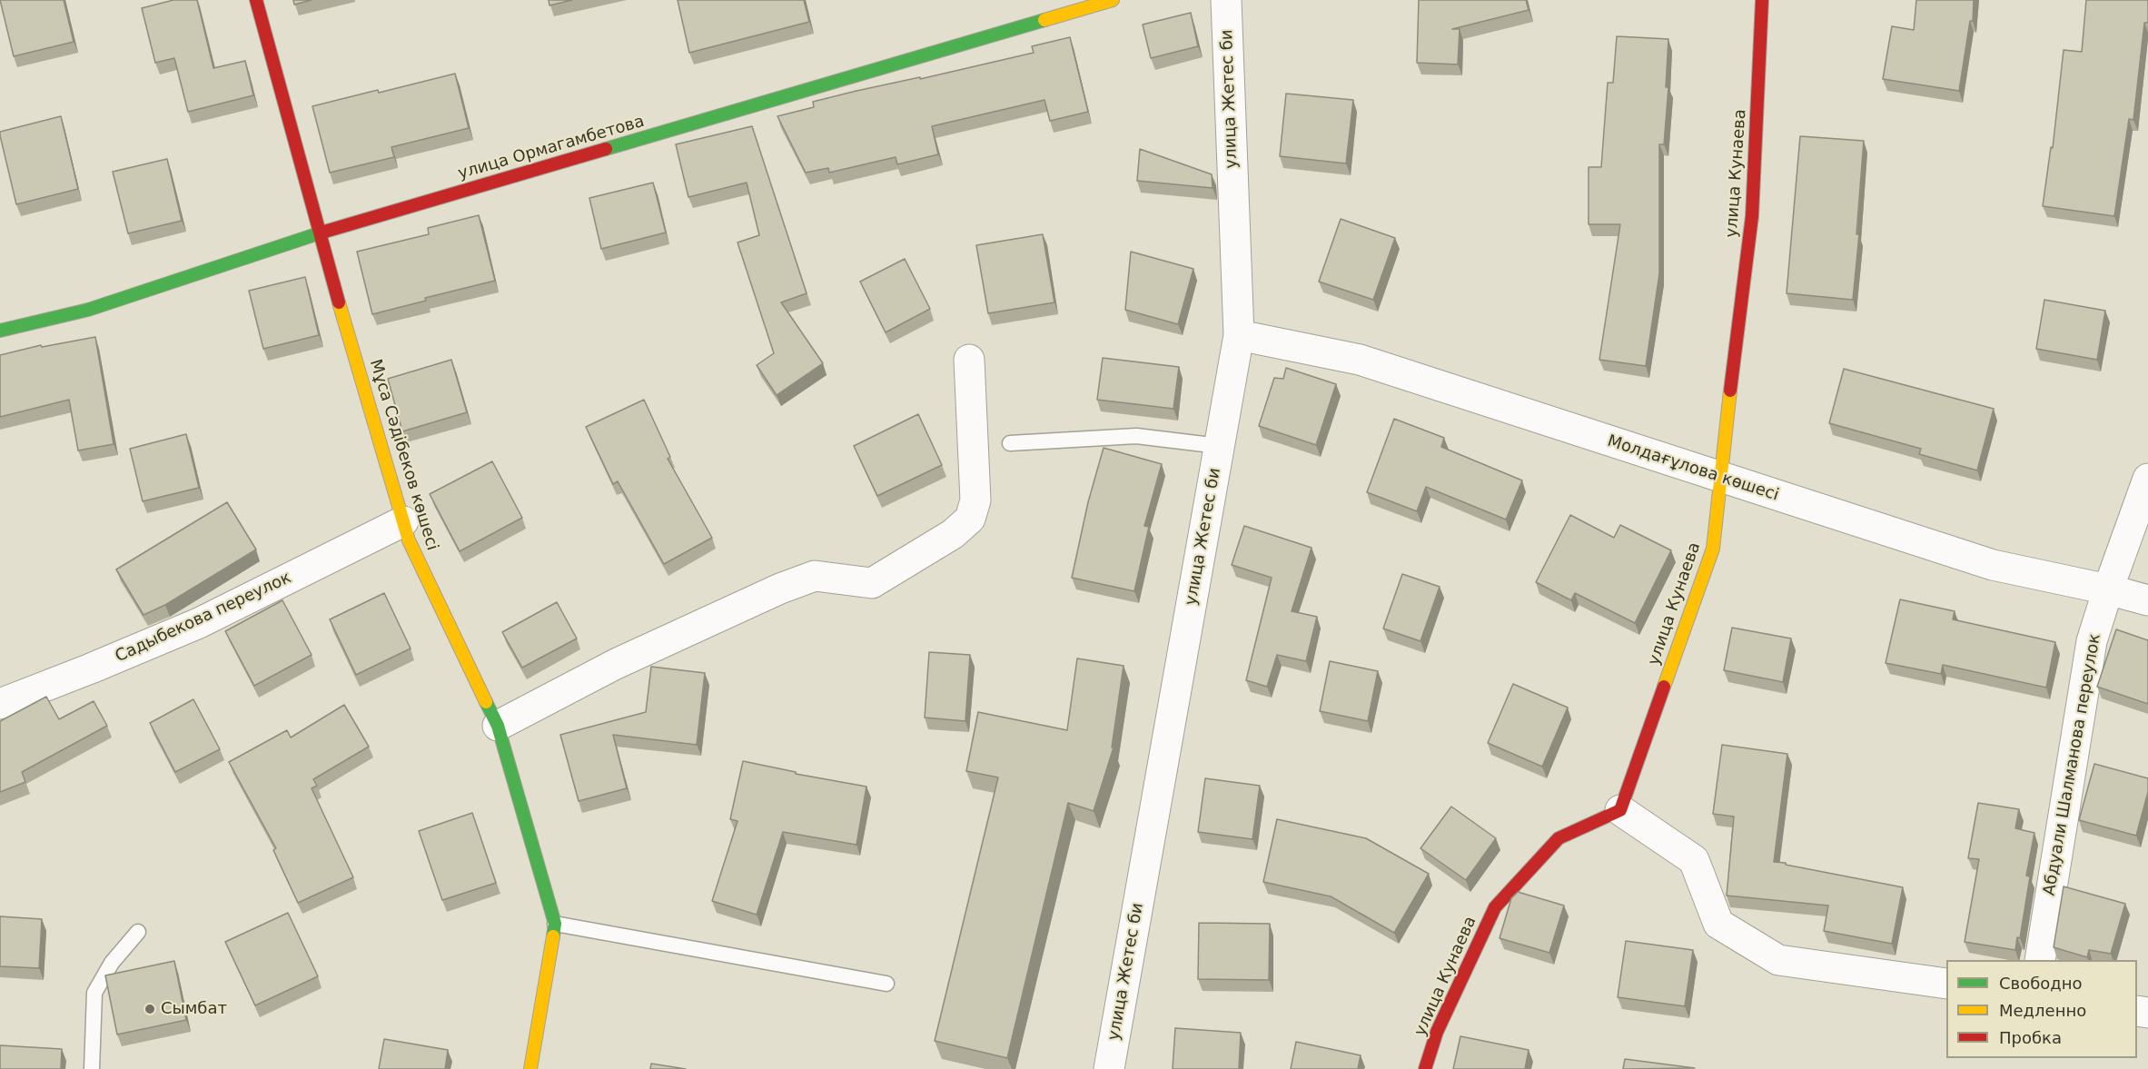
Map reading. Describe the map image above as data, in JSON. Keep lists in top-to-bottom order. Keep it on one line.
{"streets":{"street":["улица Жетес би","улица Ормагамбетова","улица Кунаева","Мұса Сәдібеков көшесі","Молдағұлова көшесі","Садыбекова переулок","Абдуали Шалманова переулок"]},"crossings":[["улица Жетес би","Молдағұлова көшесі"],["улица Ормагамбетова","Мұса Сәдібеков көшесі"],["улица Кунаева","Молдағұлова көшесі"],["Мұса Сәдібеков көшесі","Садыбекова переулок"],["Молдағұлова көшесі","Абдуали Шалманова переулок"]],"places":["Сымбат"],"legend":["Свободно","Медленно","Пробка"]}
